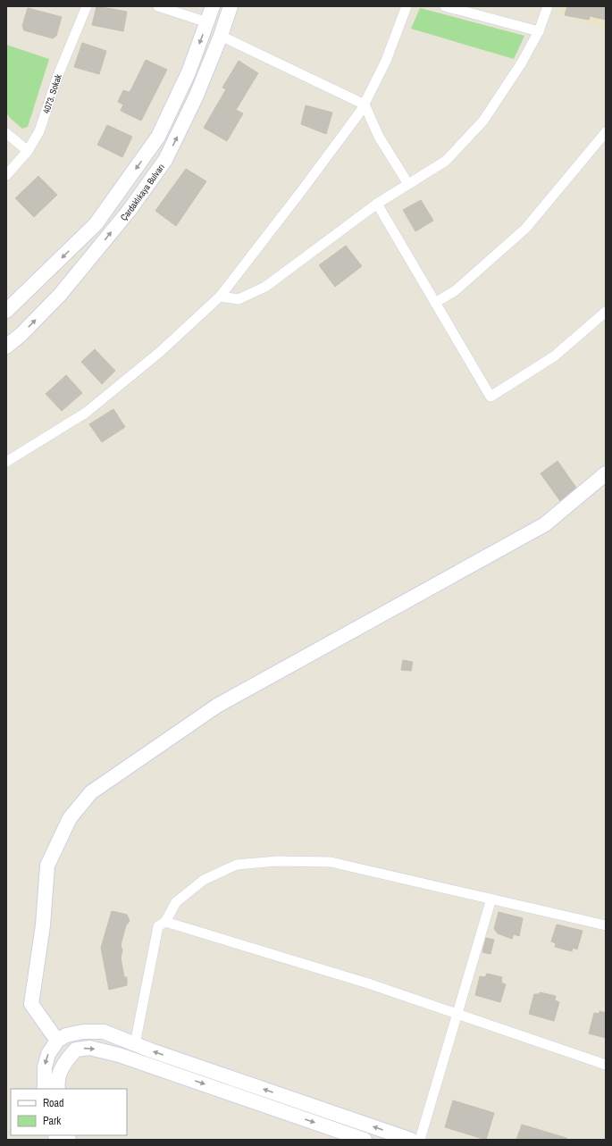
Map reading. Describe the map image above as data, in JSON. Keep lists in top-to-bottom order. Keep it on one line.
{"streets":{"main road":["Çardaklıkaya Bulvarı"],"street":["4073. Sokak"]},"legend":["Road","Park"]}
